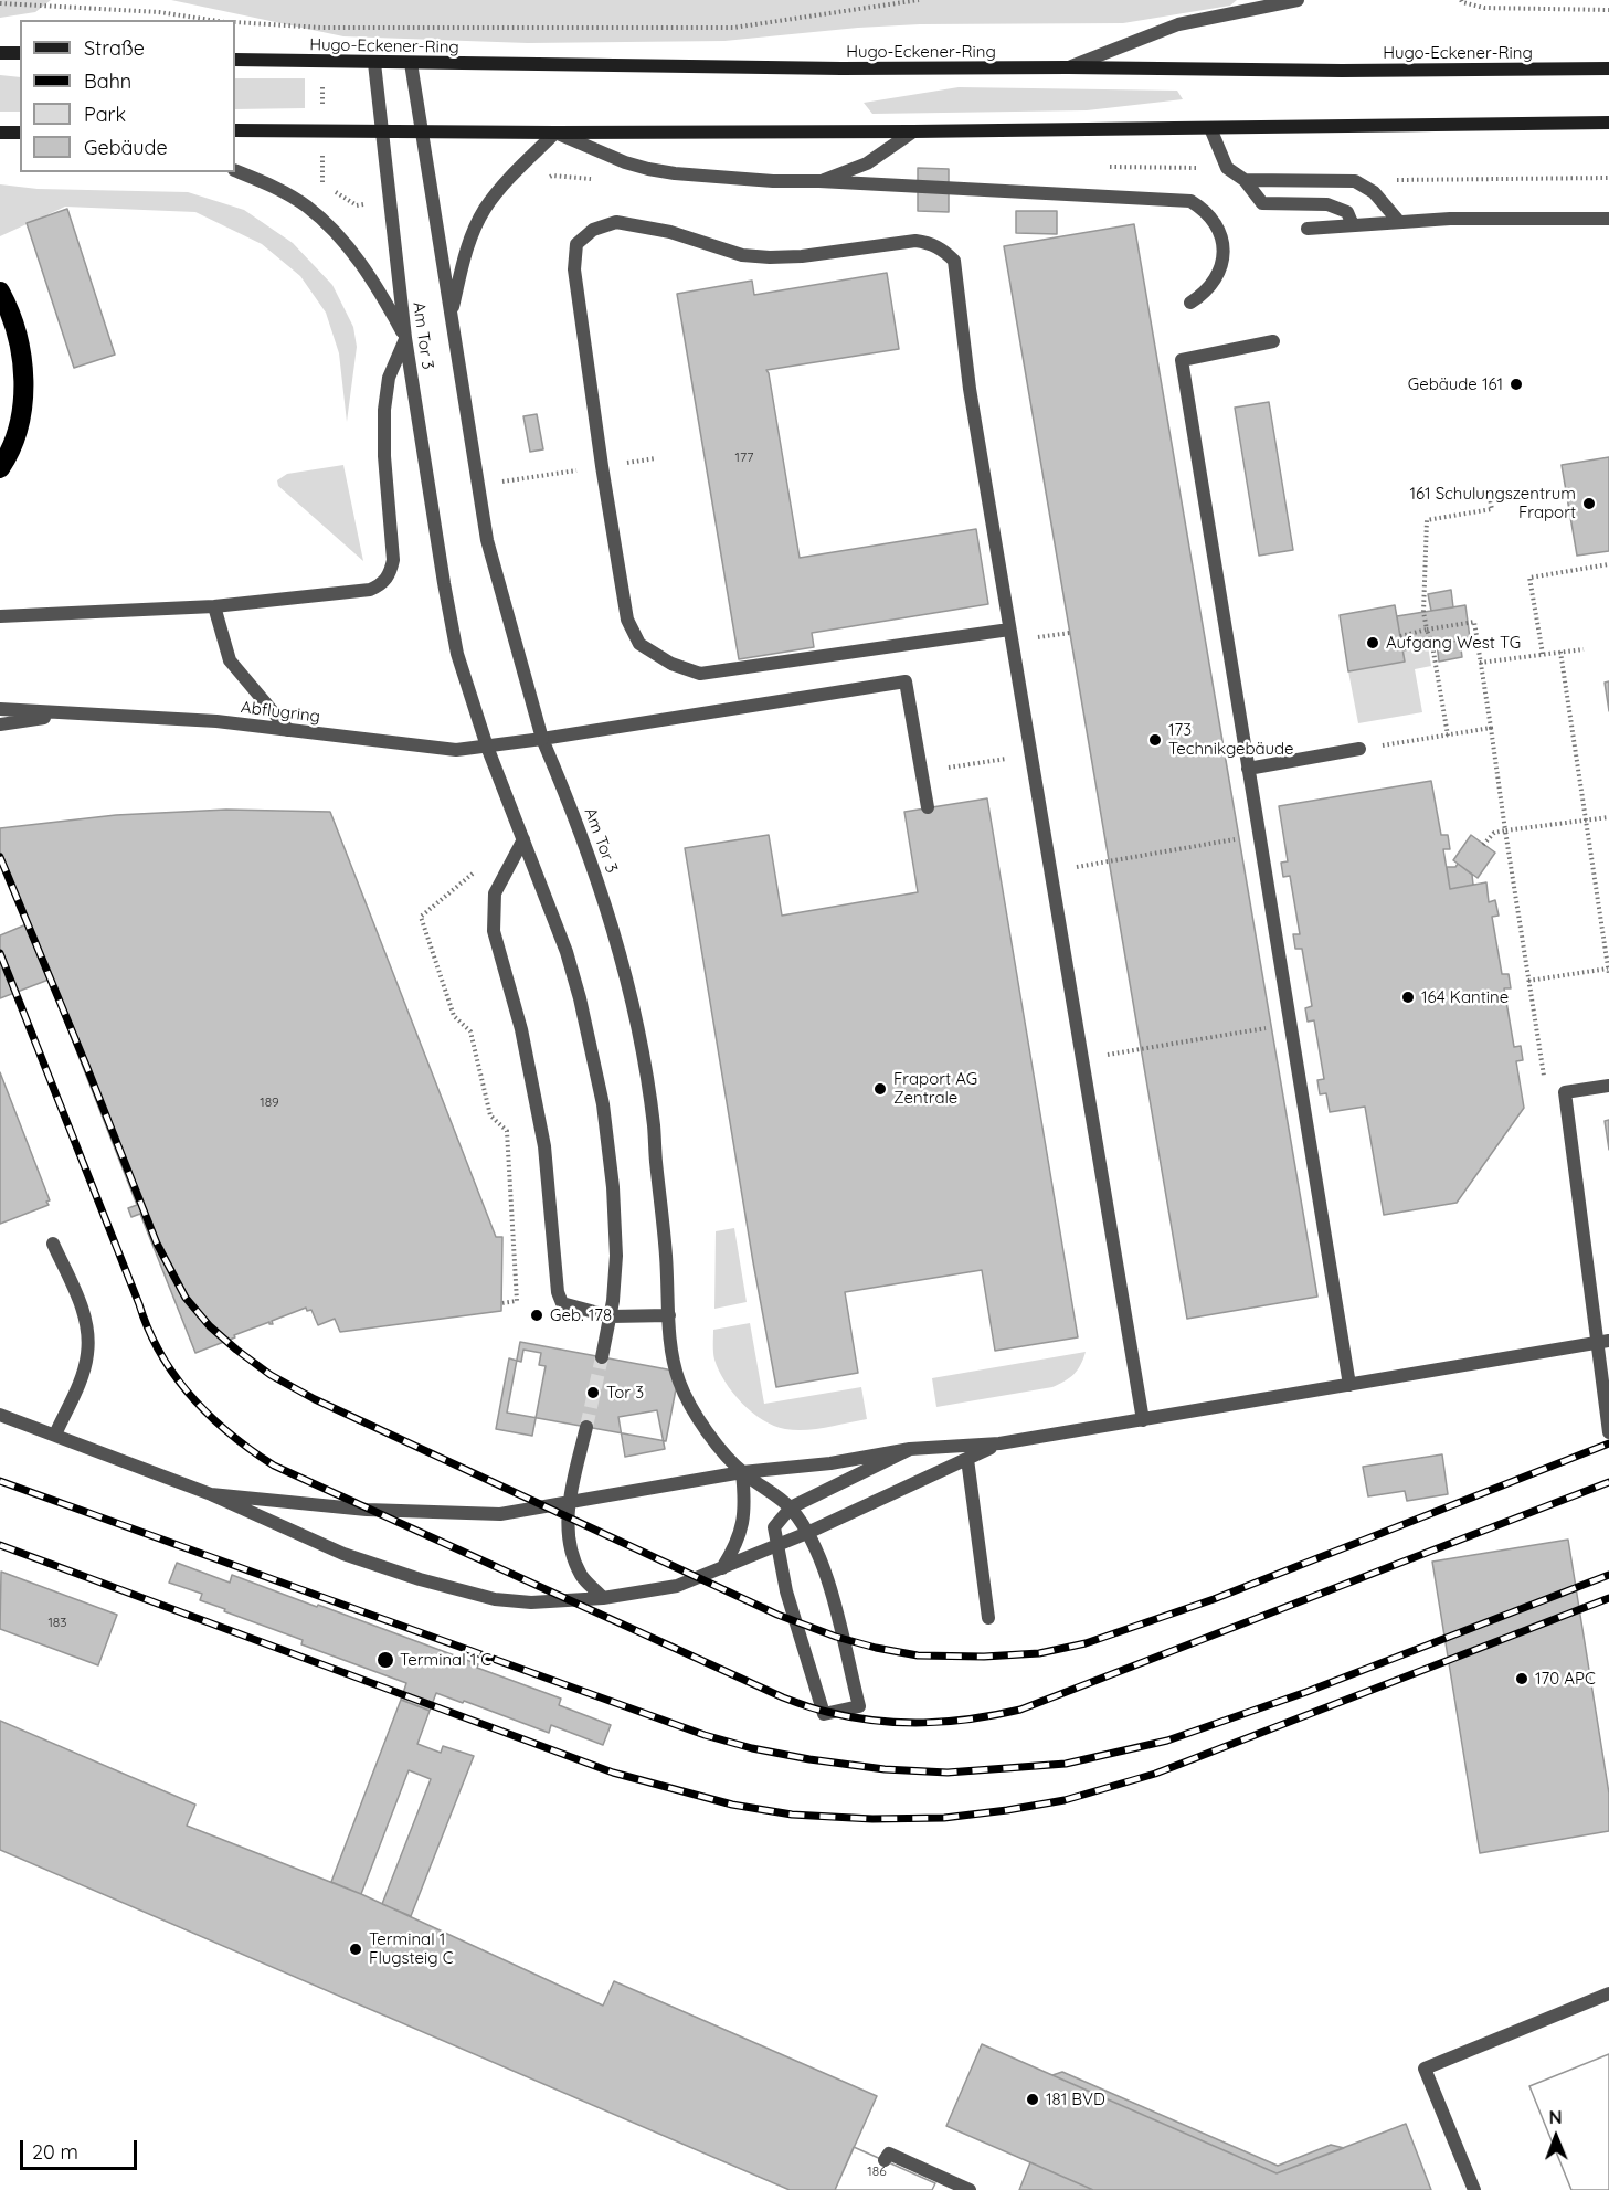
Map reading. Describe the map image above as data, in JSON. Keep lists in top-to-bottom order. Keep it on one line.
{"streets":{"street":["Hugo-Eckener-Ring","Am Tor 3","Abflugring"]},"crossings":[["Hugo-Eckener-Ring","Am Tor 3"],["Am Tor 3","Abflugring"]],"places":["Gebäude 161","161 Schulungszentrum Fraport","Aufgang West TG","173 Technikgebäude","164 Kantine","Fraport AG Zentrale","Geb. 178","Tor 3","Terminal 1 C","170 APC","Terminal 1 Flugsteig C","181 BVD"],"house_numbers":["177","189","183","186"],"legend":["Straße","Bahn","Park","Gebäude"],"scale_bar":"20 m","north":"top"}
